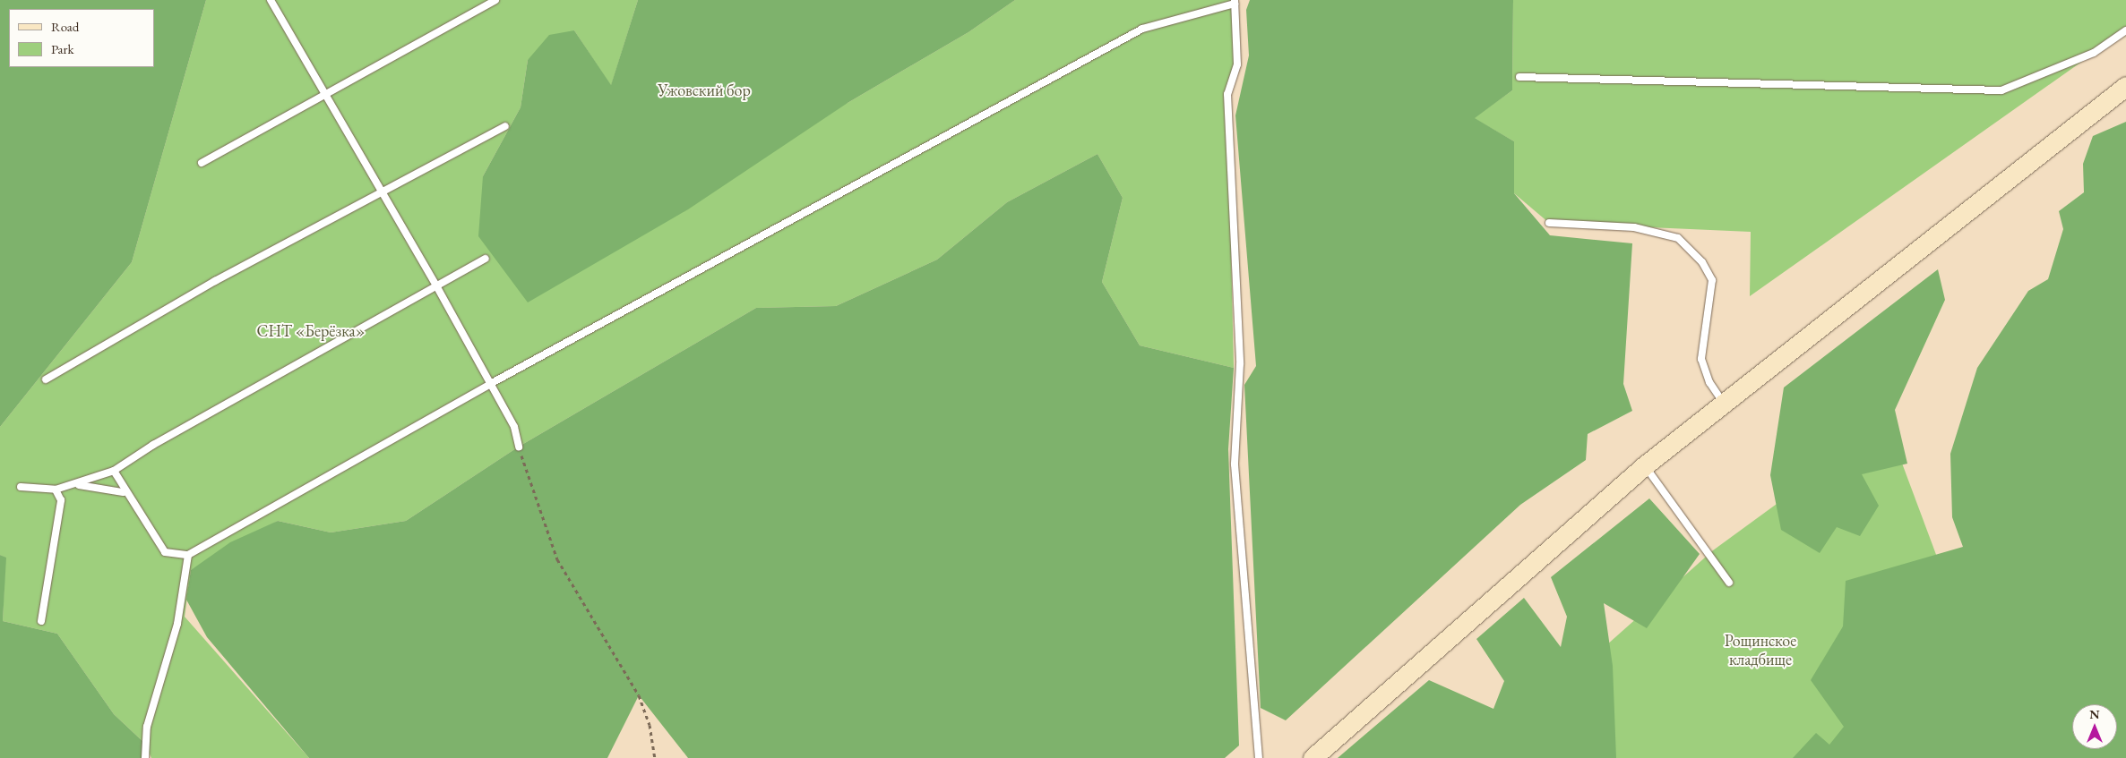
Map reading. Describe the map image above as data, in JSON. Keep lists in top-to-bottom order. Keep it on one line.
{"parks":["Ужовский бор","СНТ «Берёзка»","Рощинское кладбище"],"legend":["Road","Park"],"north":"top"}
